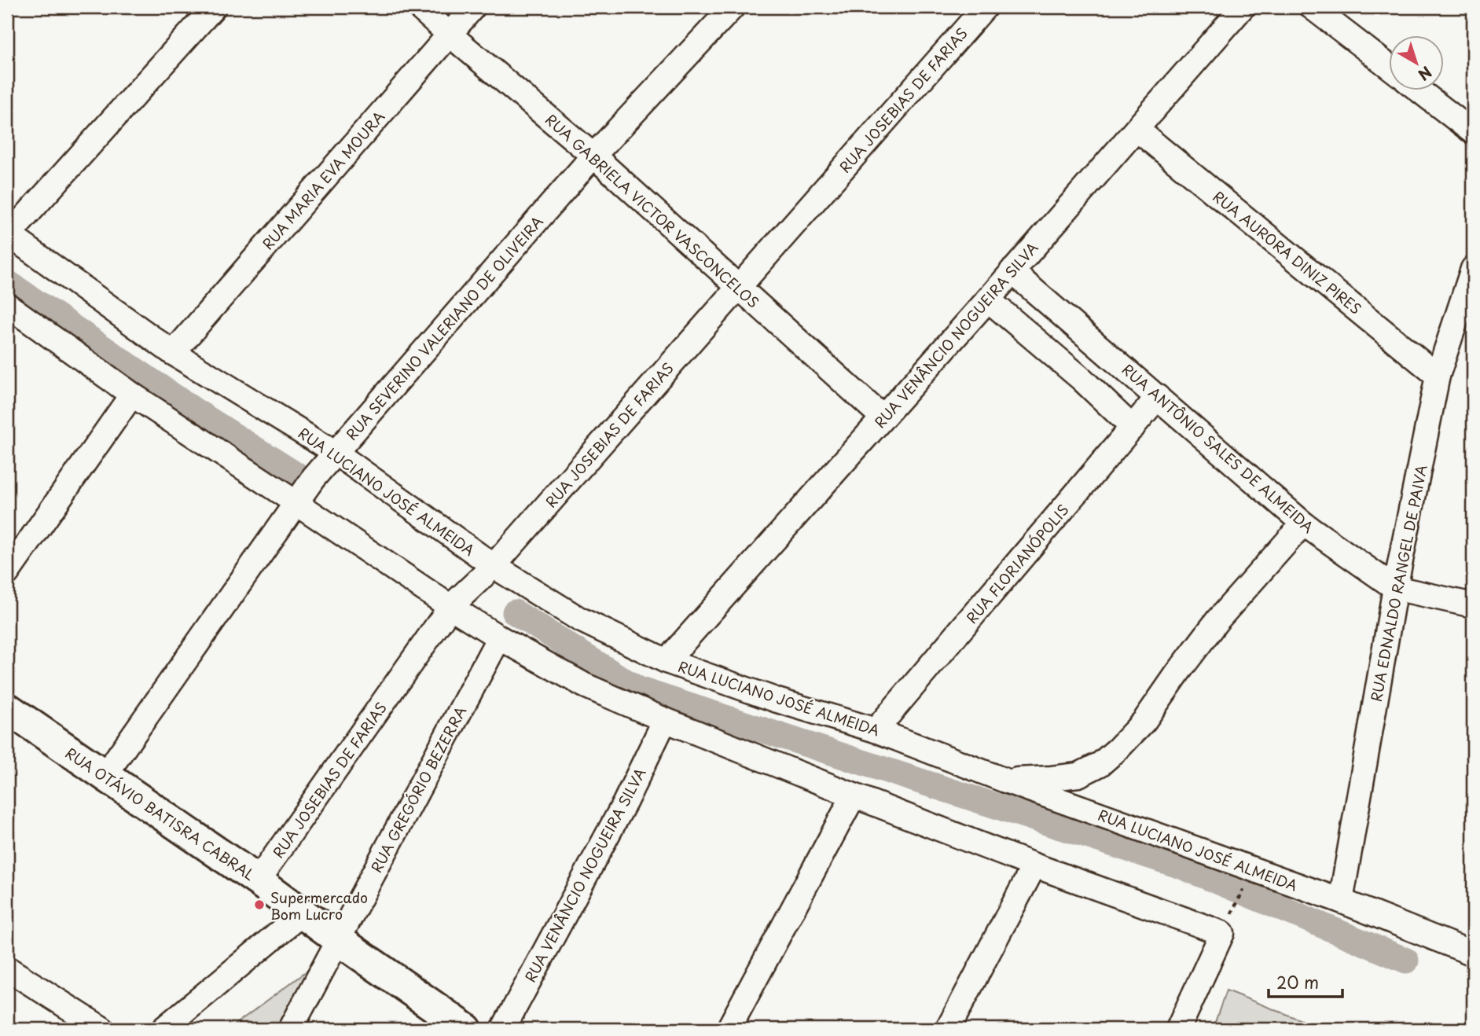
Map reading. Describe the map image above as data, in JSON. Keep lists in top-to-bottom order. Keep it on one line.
{"streets":{"street":["RUA JOSEBIAS DE FARIAS","RUA MARIA EVA MOURA","RUA GABRIELA VICTOR VASCONCELOS","RUA AURORA DINIZ PIRES","RUA SEVERINO VALERIANO DE OLIVEIRA","RUA VENÂNCIO NOGUEIRA SILVA","RUA ANTÔNIO SALES DE ALMEIDA","RUA LUCIANO JOSÉ ALMEIDA","RUA FLORIANÓPOLIS","RUA EDNALDO RANGEL DE PAIVA","RUA GREGÓRIO BEZERRA","RUA OTÁVIO BATISRA CABRAL"]},"crossings":[["RUA JOSEBIAS DE FARIAS","RUA GABRIELA VICTOR VASCONCELOS"],["RUA JOSEBIAS DE FARIAS","RUA LUCIANO JOSÉ ALMEIDA"],["RUA JOSEBIAS DE FARIAS","RUA OTÁVIO BATISRA CABRAL"],["RUA MARIA EVA MOURA","RUA GABRIELA VICTOR VASCONCELOS"],["RUA MARIA EVA MOURA","RUA LUCIANO JOSÉ ALMEIDA"],["RUA GABRIELA VICTOR VASCONCELOS","RUA SEVERINO VALERIANO DE OLIVEIRA"],["RUA GABRIELA VICTOR VASCONCELOS","RUA VENÂNCIO NOGUEIRA SILVA"],["RUA AURORA DINIZ PIRES","RUA VENÂNCIO NOGUEIRA SILVA"],["RUA AURORA DINIZ PIRES","RUA EDNALDO RANGEL DE PAIVA"],["RUA SEVERINO VALERIANO DE OLIVEIRA","RUA LUCIANO JOSÉ ALMEIDA"],["RUA SEVERINO VALERIANO DE OLIVEIRA","RUA OTÁVIO BATISRA CABRAL"],["RUA VENÂNCIO NOGUEIRA SILVA","RUA ANTÔNIO SALES DE ALMEIDA"],["RUA VENÂNCIO NOGUEIRA SILVA","RUA LUCIANO JOSÉ ALMEIDA"],["RUA ANTÔNIO SALES DE ALMEIDA","RUA FLORIANÓPOLIS"],["RUA ANTÔNIO SALES DE ALMEIDA","RUA EDNALDO RANGEL DE PAIVA"],["RUA LUCIANO JOSÉ ALMEIDA","RUA FLORIANÓPOLIS"],["RUA LUCIANO JOSÉ ALMEIDA","RUA EDNALDO RANGEL DE PAIVA"],["RUA GREGÓRIO BEZERRA","RUA OTÁVIO BATISRA CABRAL"]],"places":["Supermercado Bom Lucro"],"scale_bar":"20 m","north":"bottom right"}
